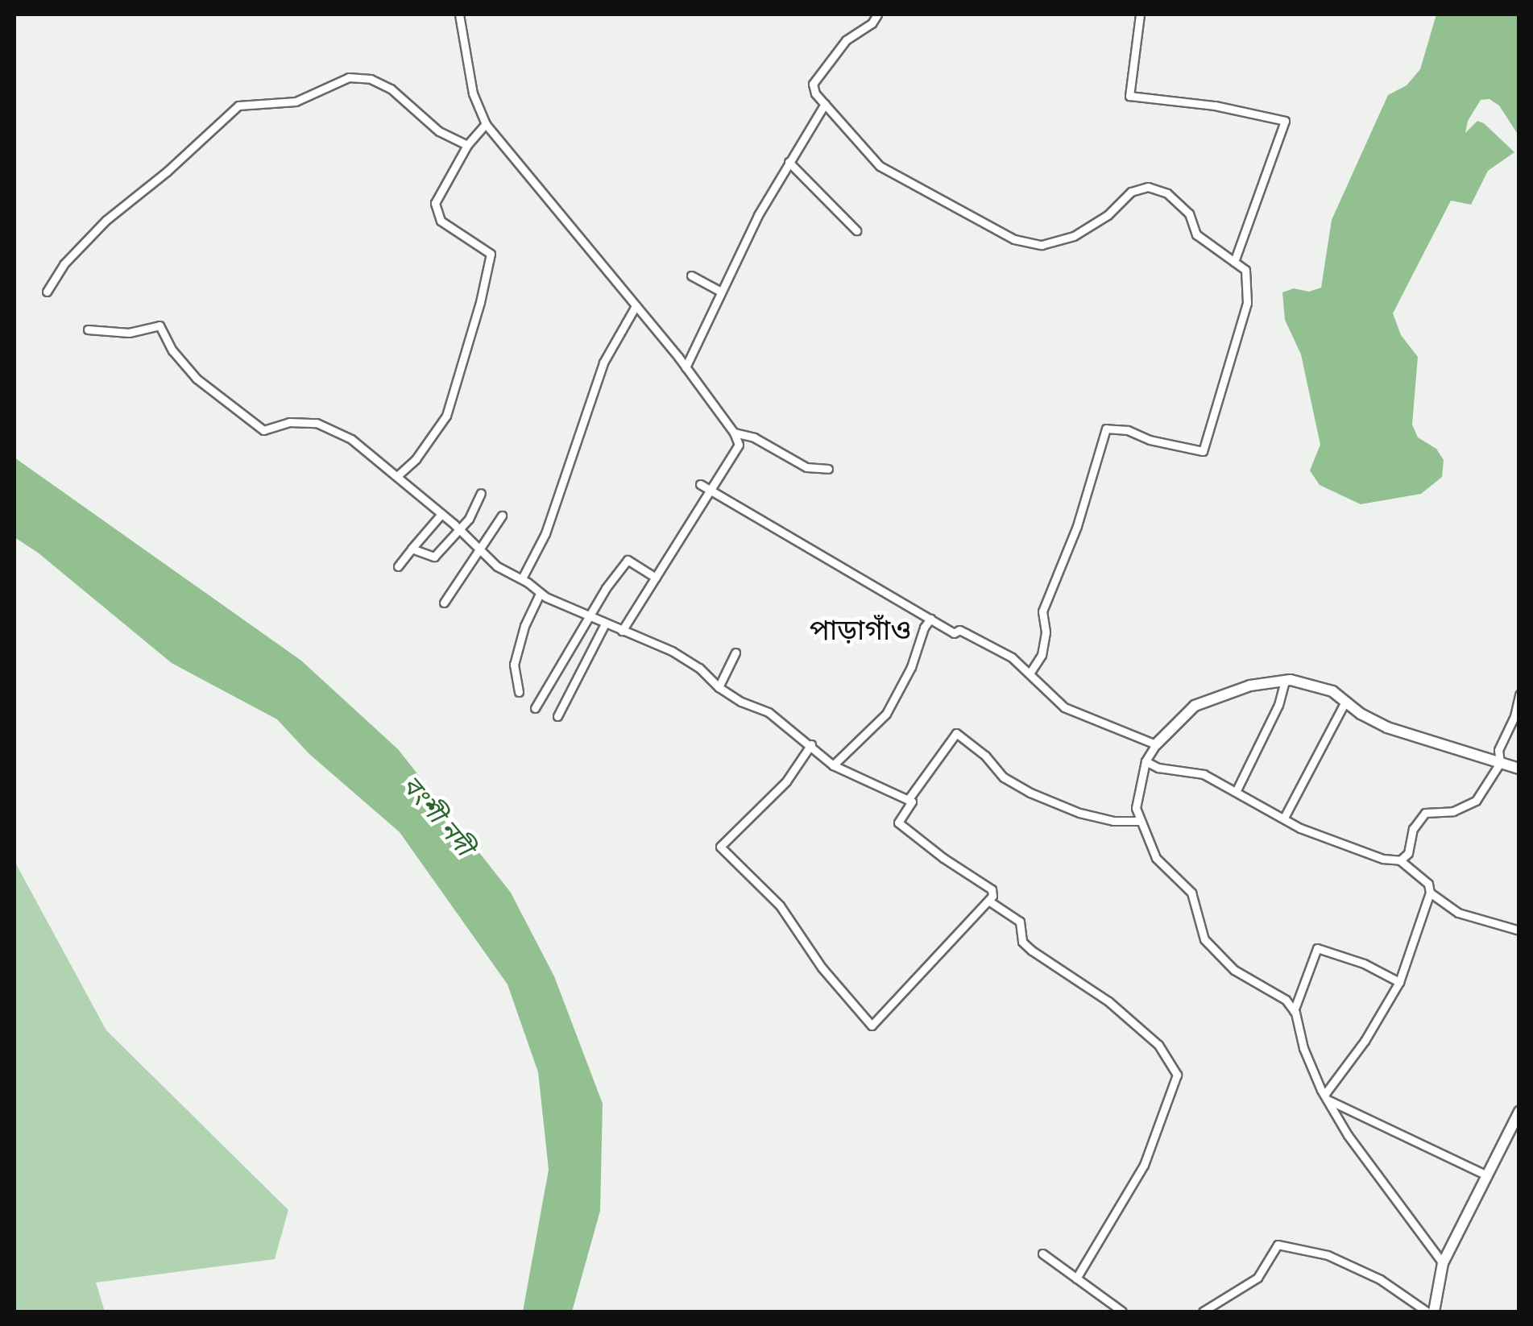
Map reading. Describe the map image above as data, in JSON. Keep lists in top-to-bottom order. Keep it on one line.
{"districts":["পাড়াগাঁও"],"water":["বংশী নদী"]}
